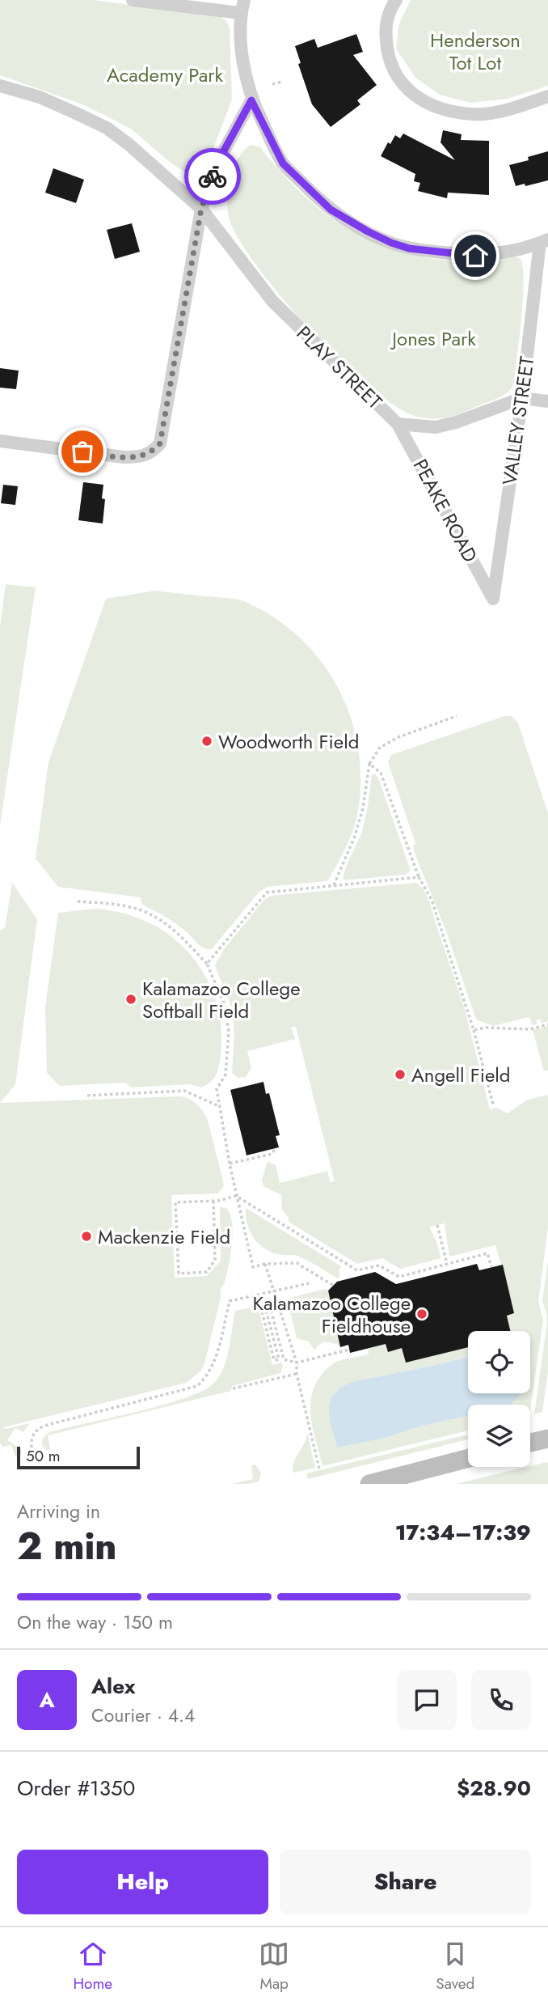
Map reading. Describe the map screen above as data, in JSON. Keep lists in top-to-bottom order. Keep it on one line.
{"streets":{"street":["PLAY STREET","VALLEY STREET","PEAKE ROAD"]},"crossings":[["PLAY STREET","VALLEY STREET"],["PLAY STREET","PEAKE ROAD"],["VALLEY STREET","PEAKE ROAD"]],"parks":["Henderson Tot Lot","Academy Park","Jones Park"],"places":["Woodworth Field","Kalamazoo College Softball Field","Angell Field","Mackenzie Field","Kalamazoo College Fieldhouse"],"scale_bar":"50 m","page":{"scale":"50 m","heading":["2 min","Arriving in","17:34–17:39"],"panel":["Alex","Courier · 4.4","Order #1350","$28.90"],"bar":"On the way · 150 m","round":"A","buttons":["Help","Share"],"tabs":["Home","Map","Saved"]}}
